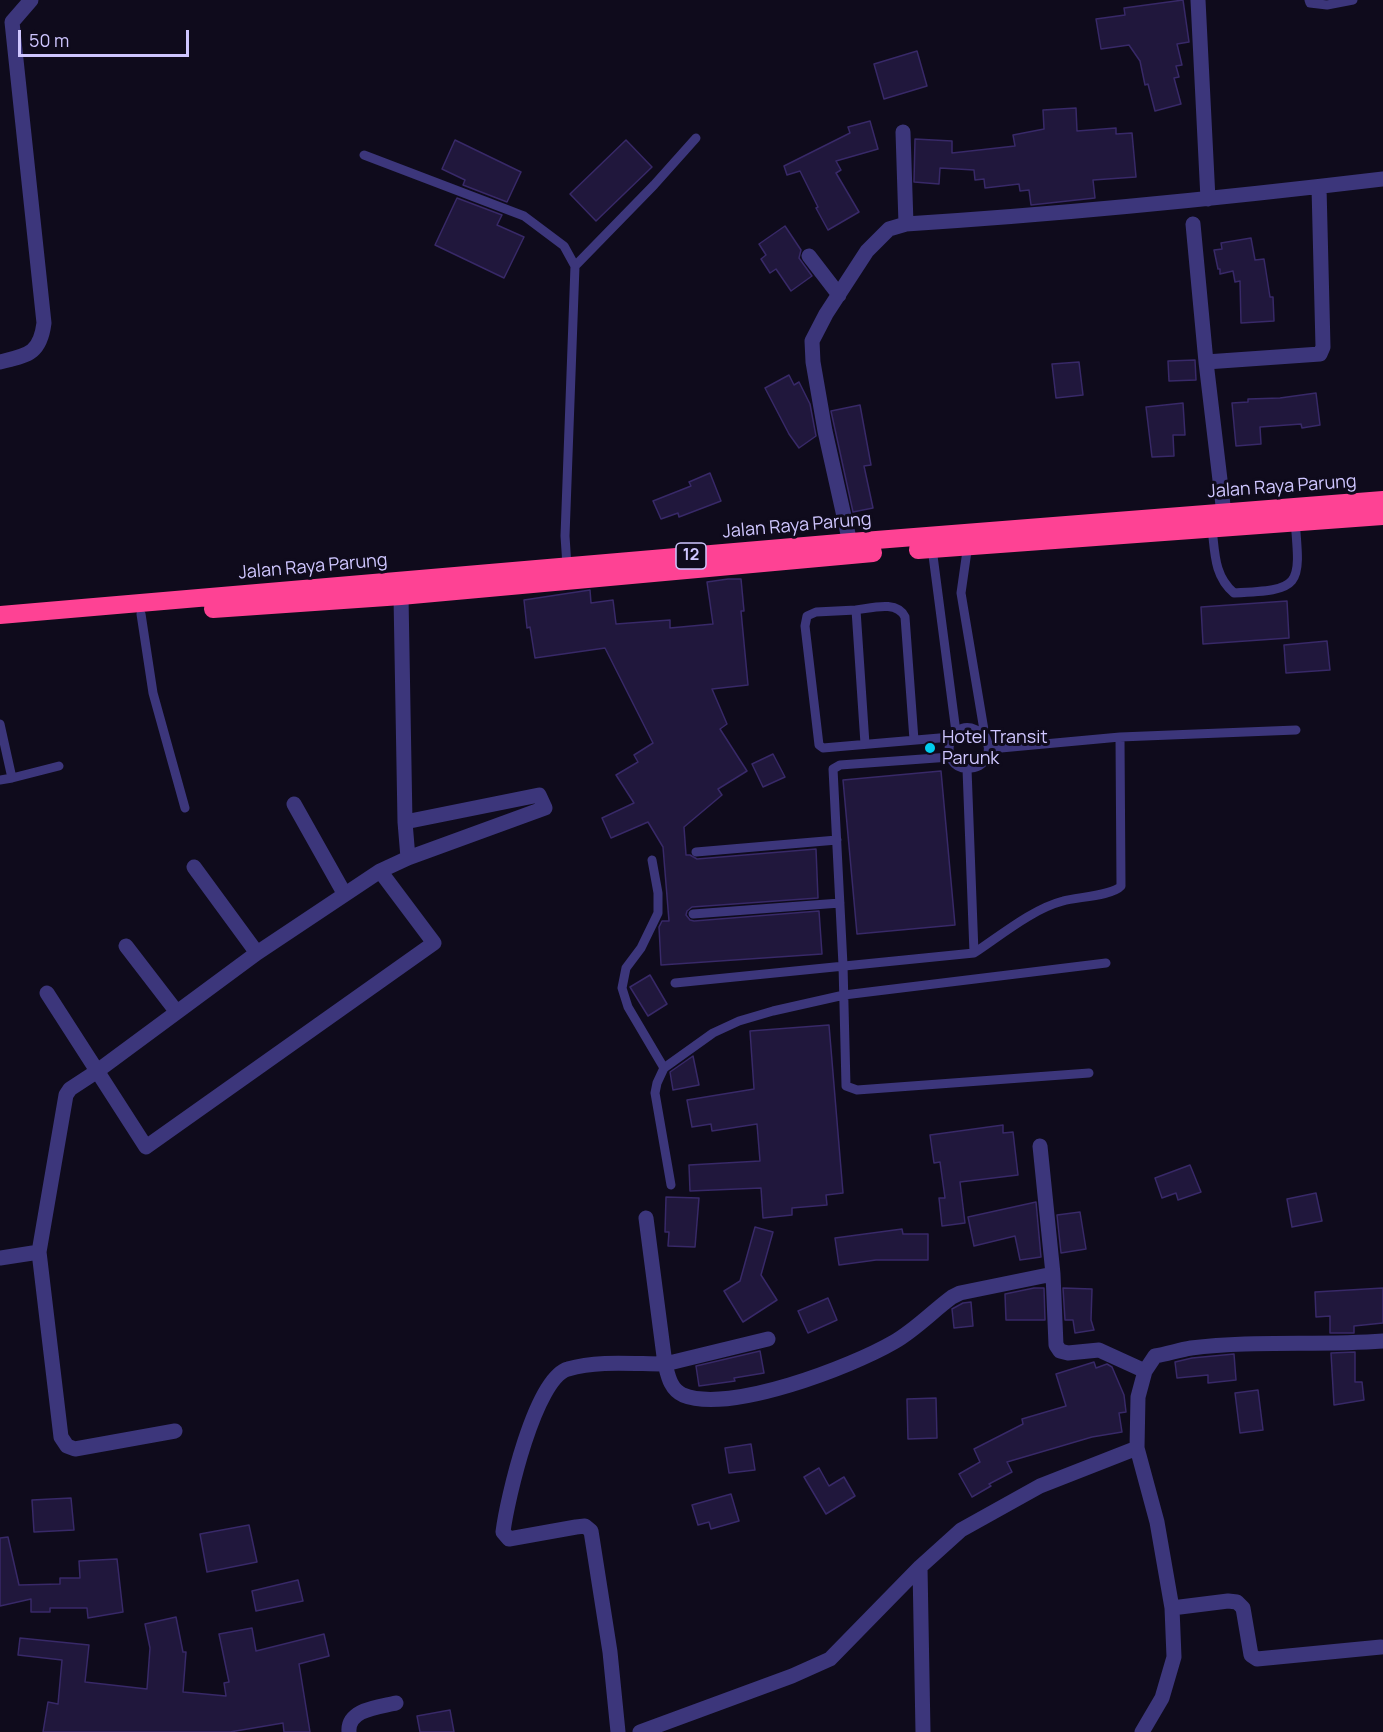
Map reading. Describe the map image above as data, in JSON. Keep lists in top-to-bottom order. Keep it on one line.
{"streets":{"highway":["Jalan Raya Parung","12"]},"places":["Hotel Transit Parunk"],"scale_bar":"50 m"}
